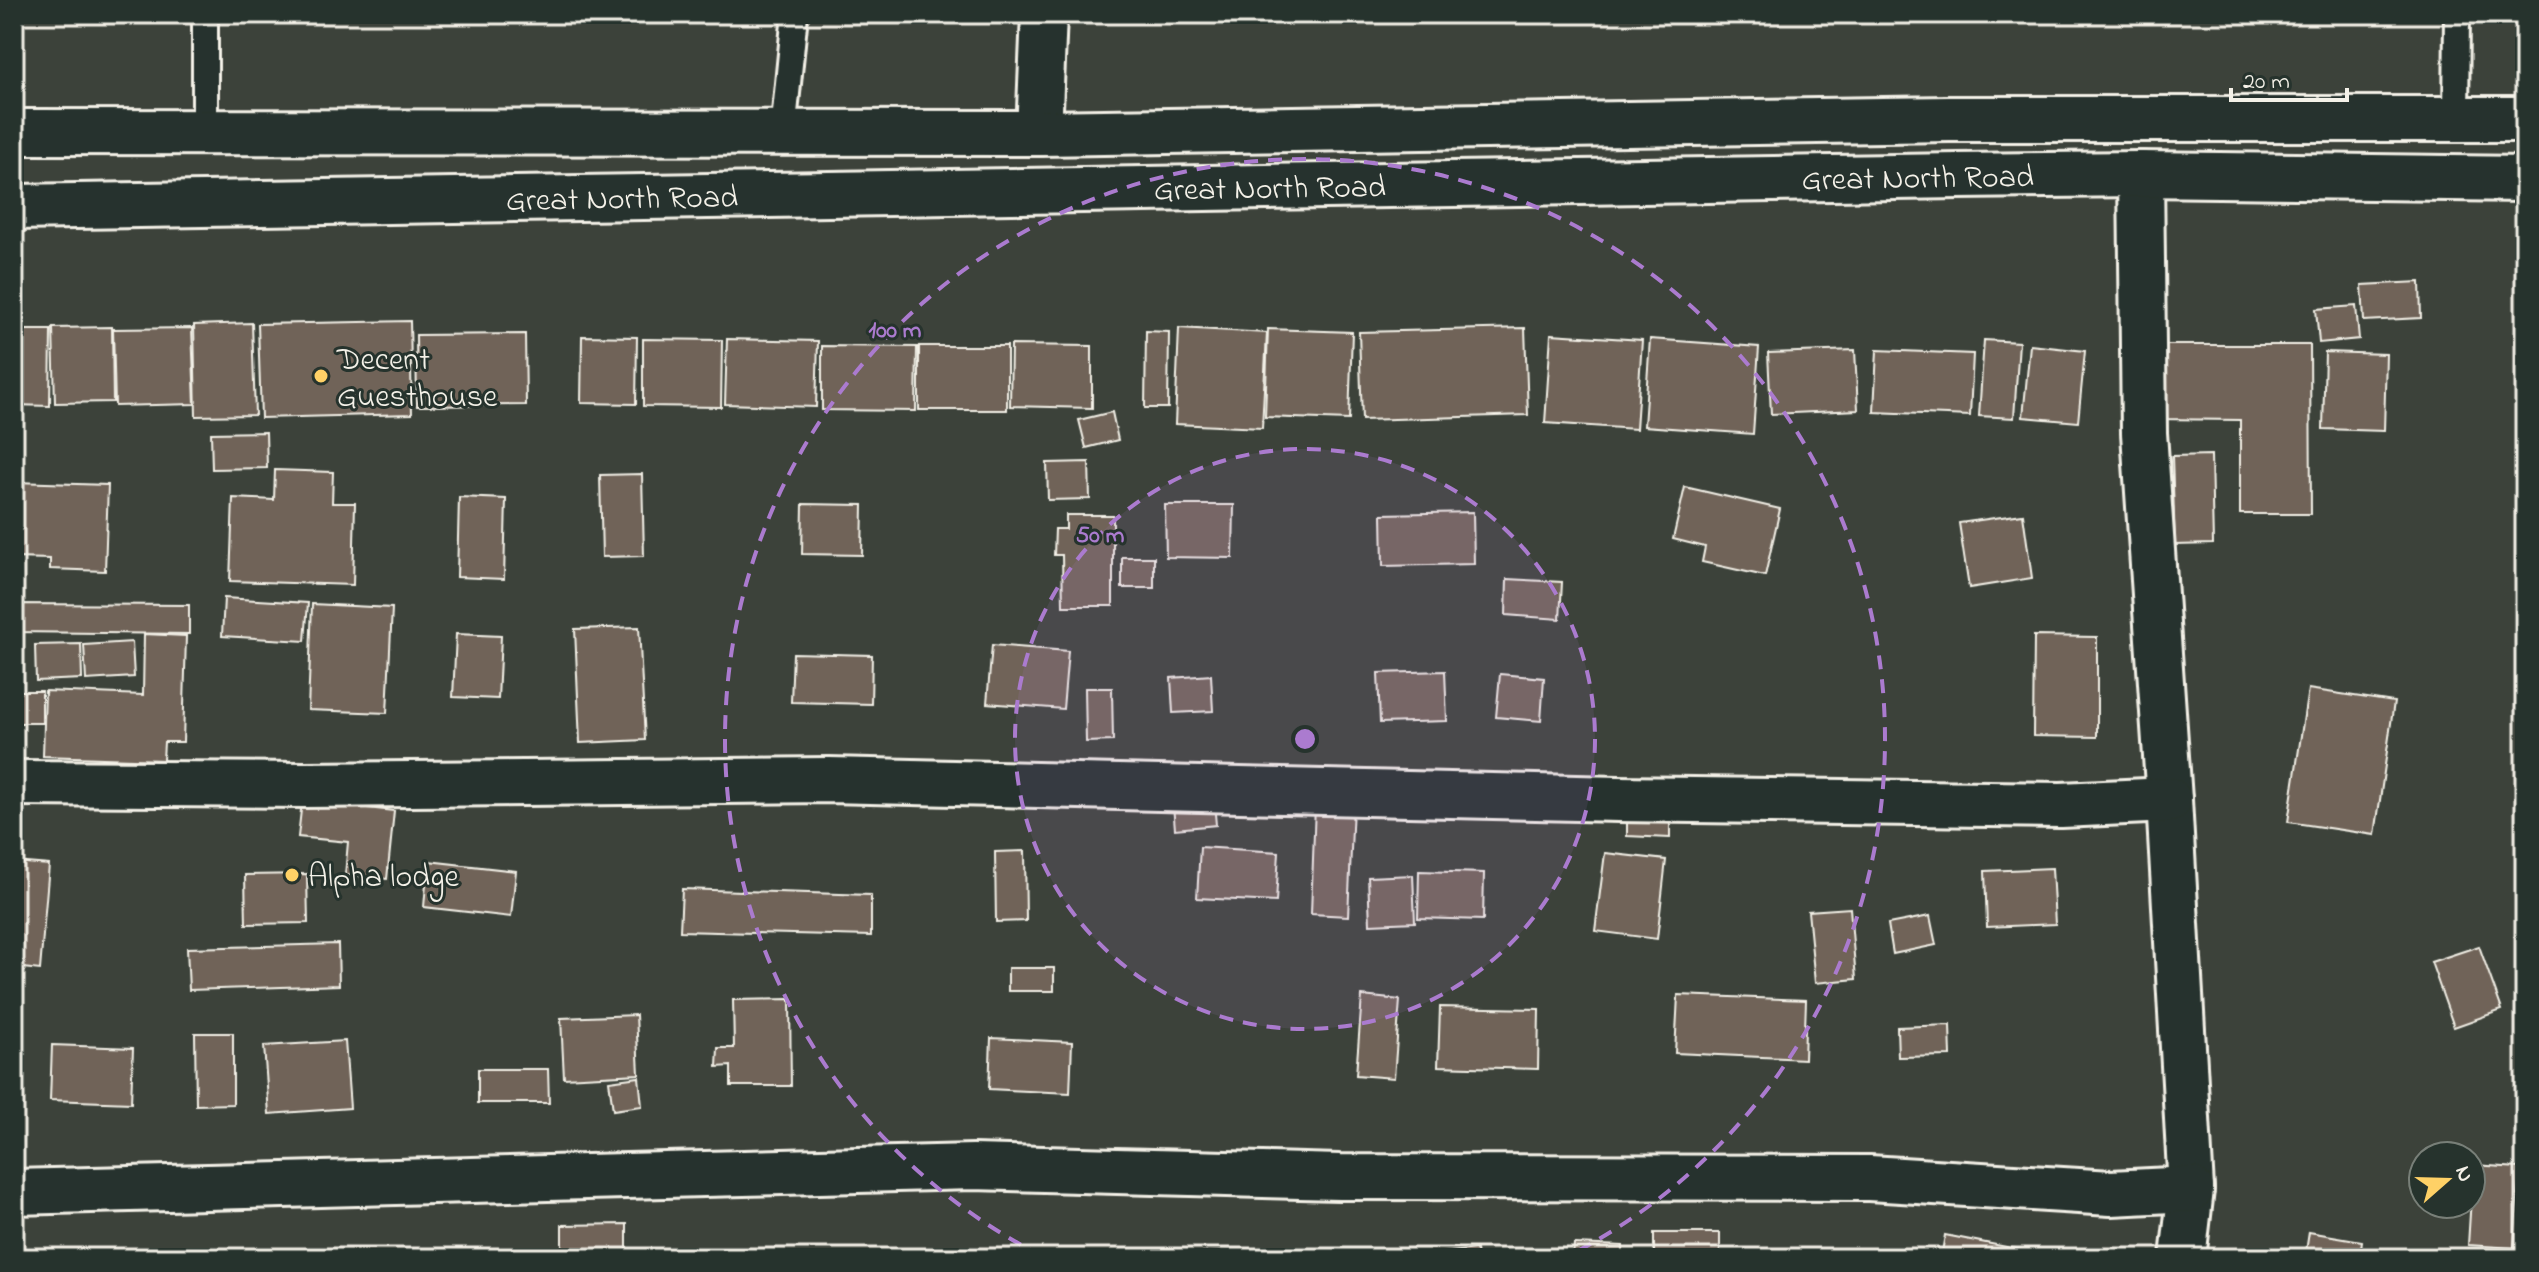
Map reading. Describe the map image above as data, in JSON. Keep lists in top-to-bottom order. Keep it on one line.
{"streets":{"main road":["Great North Road"]},"places":["Decent Guesthouse","Alpha lodge"],"scale_bar":"20 m","north":"right","rings":["100 m","50 m"]}
